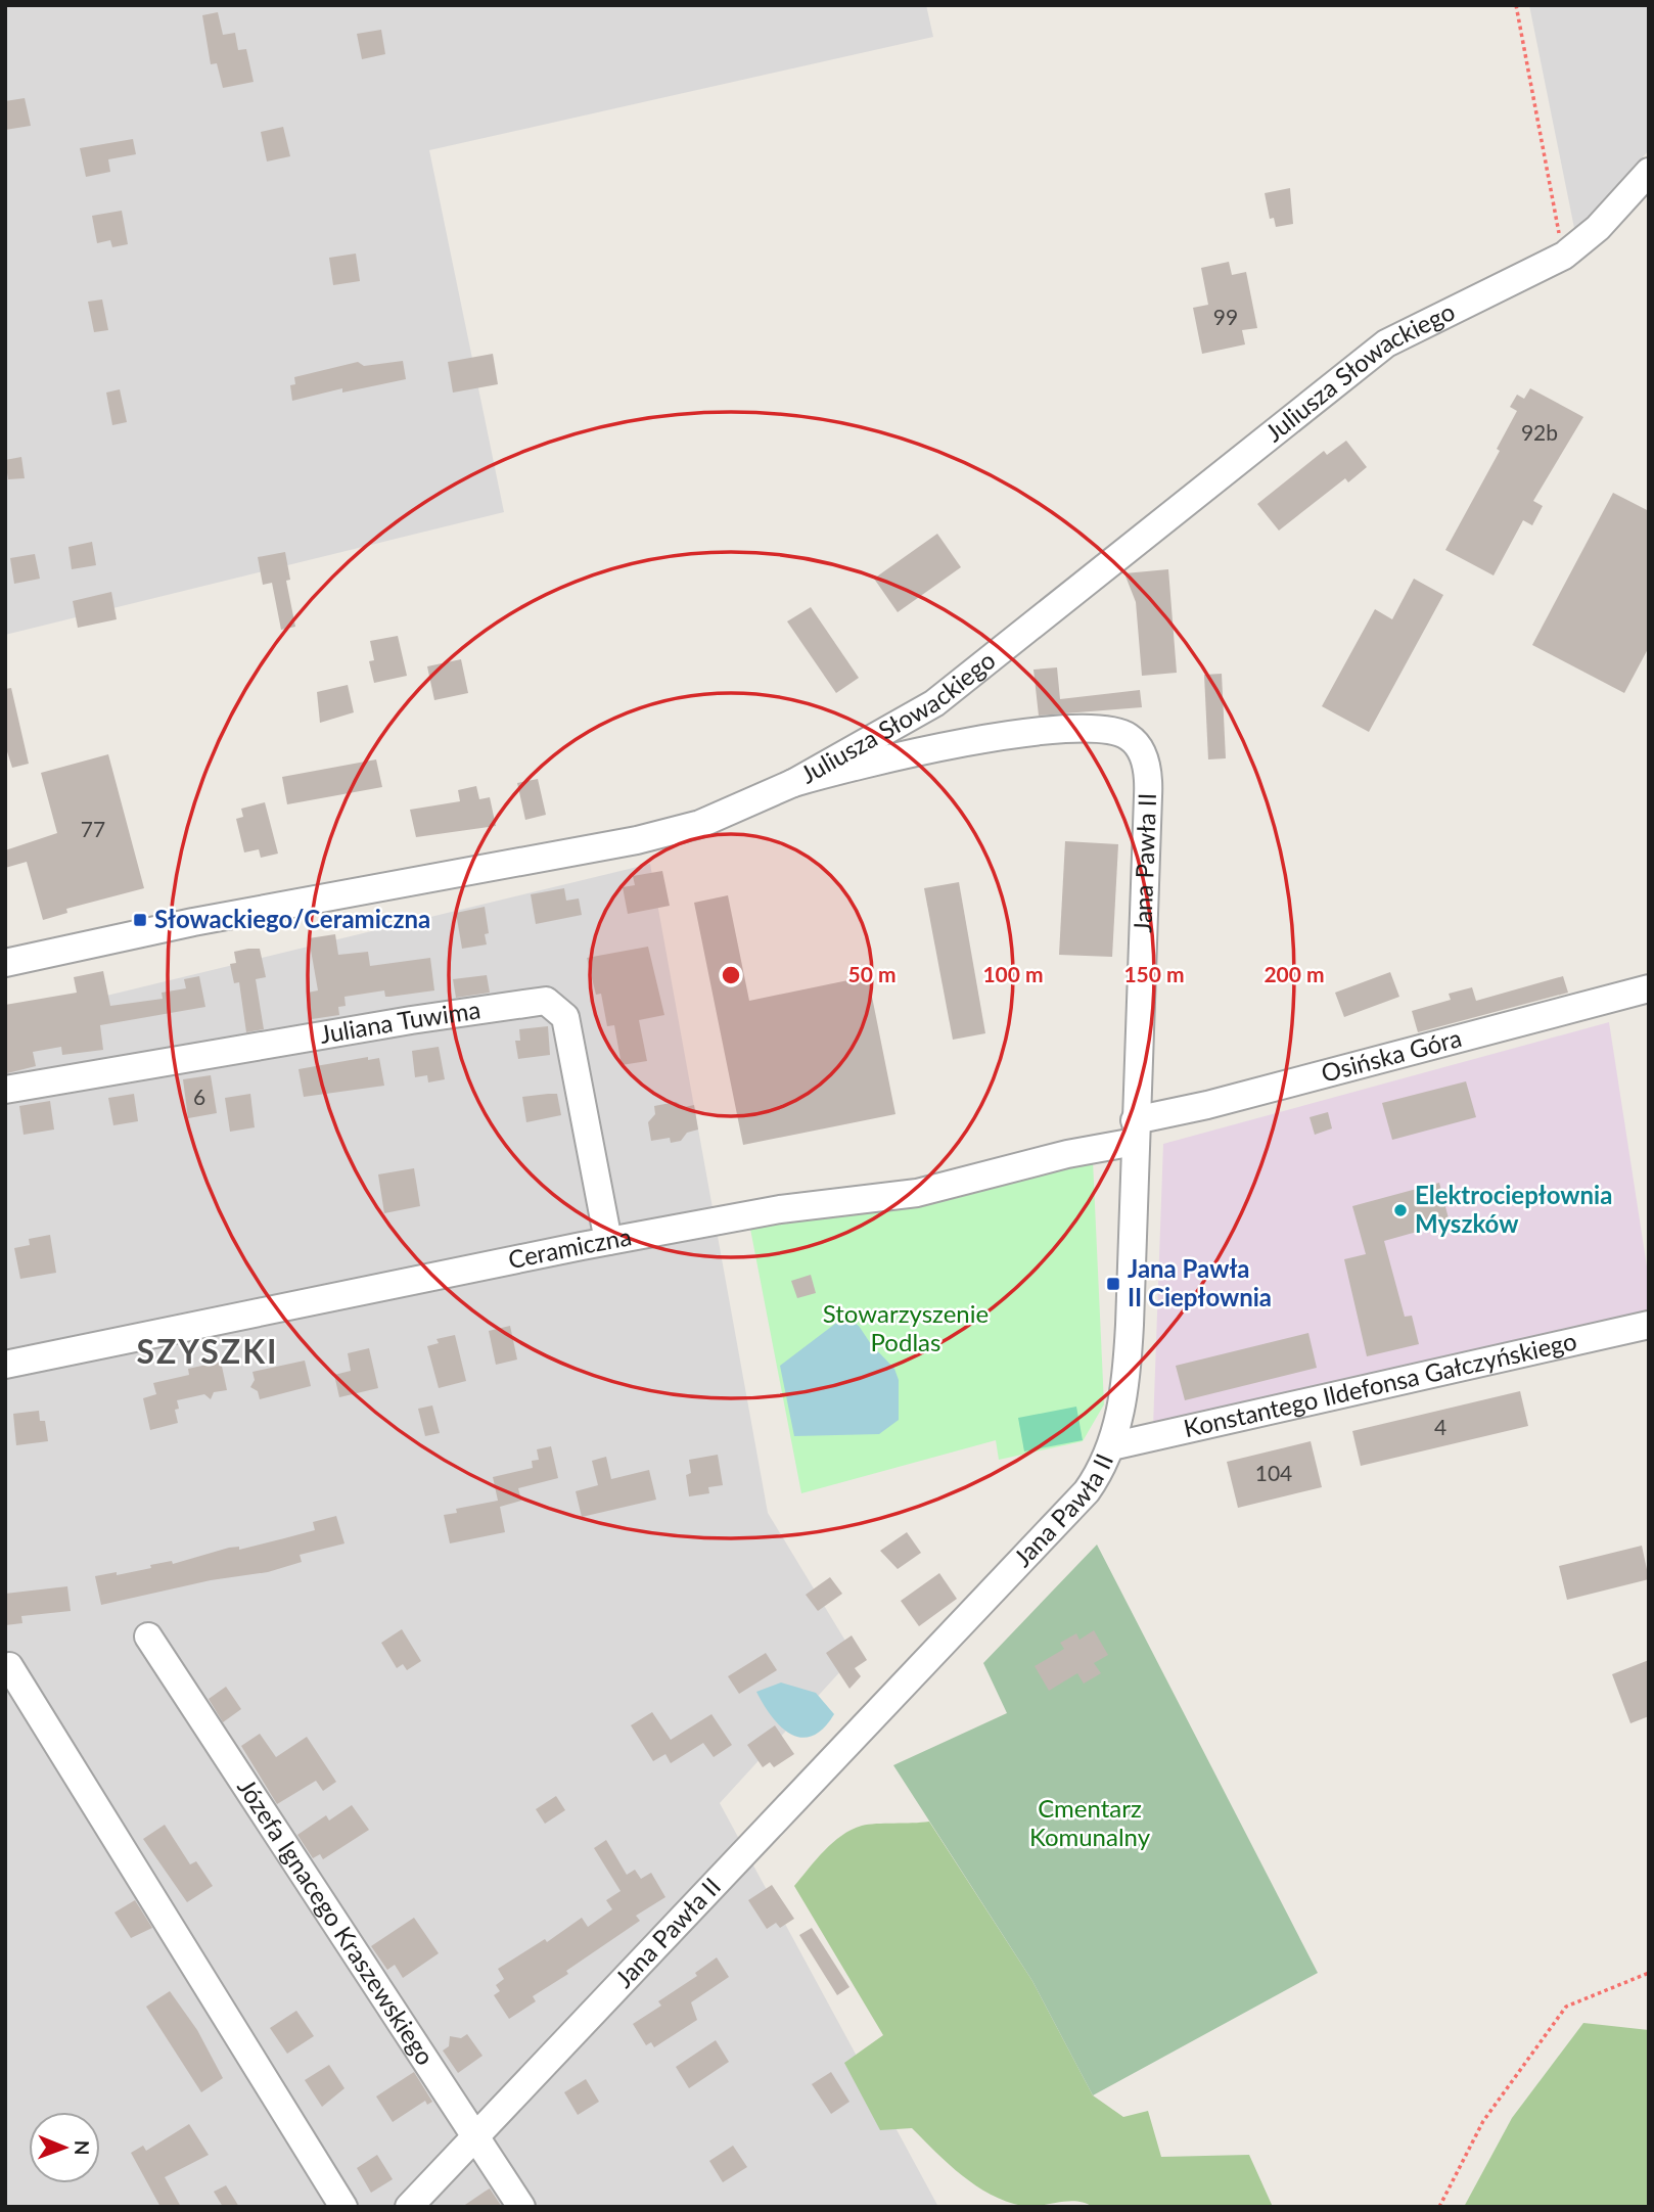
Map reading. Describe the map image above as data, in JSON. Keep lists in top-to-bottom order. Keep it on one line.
{"streets":{"street":["Juliusza Słowackiego","Jana Pawła II","Juliana Tuwima","Osińska Góra","Ceramiczna","Konstantego Ildefonsa Gałczyńskiego","Józefa Ignacego Kraszewskiego"]},"crossings":[["Juliusza Słowackiego","Jana Pawła II"],["Jana Pawła II","Osińska Góra"],["Jana Pawła II","Ceramiczna"],["Jana Pawła II","Konstantego Ildefonsa Gałczyńskiego"],["Jana Pawła II","Józefa Ignacego Kraszewskiego"],["Juliana Tuwima","Ceramiczna"],["Osińska Góra","Ceramiczna"]],"districts":["SZYSZKI"],"parks":["Stowarzyszenie Podlas","Cmentarz Komunalny"],"places":{"transit":["Słowackiego/Ceramiczna","Jana Pawła II Ciepłownia"],"other":["Elektrociepłownia Myszków"]},"house_numbers":["99","92b","77","6","4","104"],"north":"right","rings":["50 m","100 m","150 m","200 m"]}
